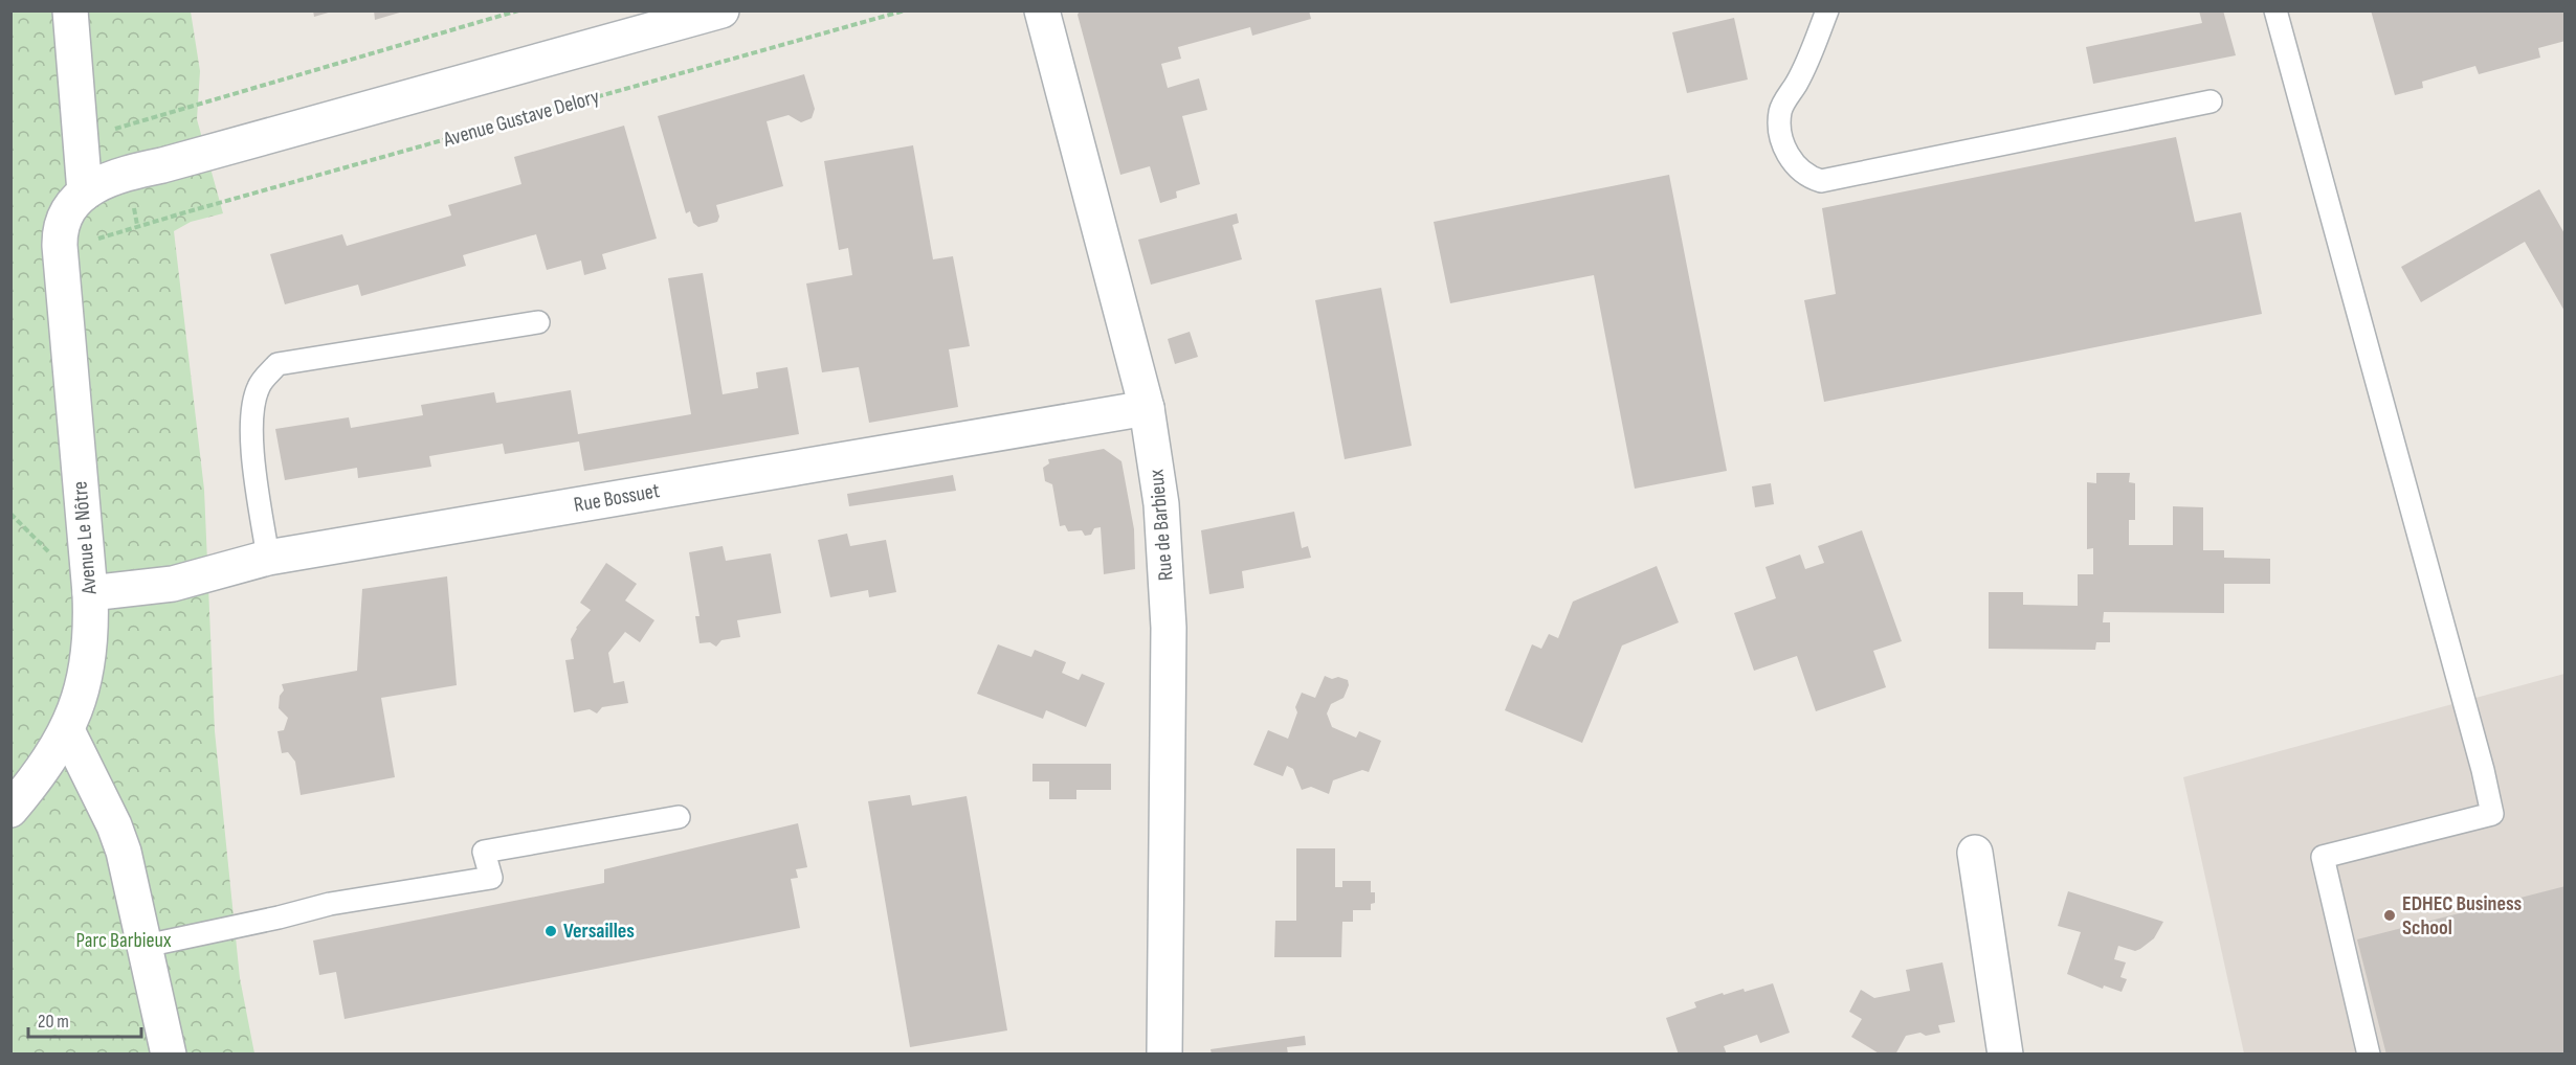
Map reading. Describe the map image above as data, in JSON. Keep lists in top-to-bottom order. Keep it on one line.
{"streets":{"street":["Rue Bossuet","Rue de Barbieux","Avenue Le Nôtre"],"path":["Avenue Gustave Delory"]},"crossings":[["Rue Bossuet","Rue de Barbieux"],["Rue Bossuet","Avenue Le Nôtre"]],"parks":["Parc Barbieux"],"places":["EDHEC Business School","Versailles"],"scale_bar":"20 m"}
